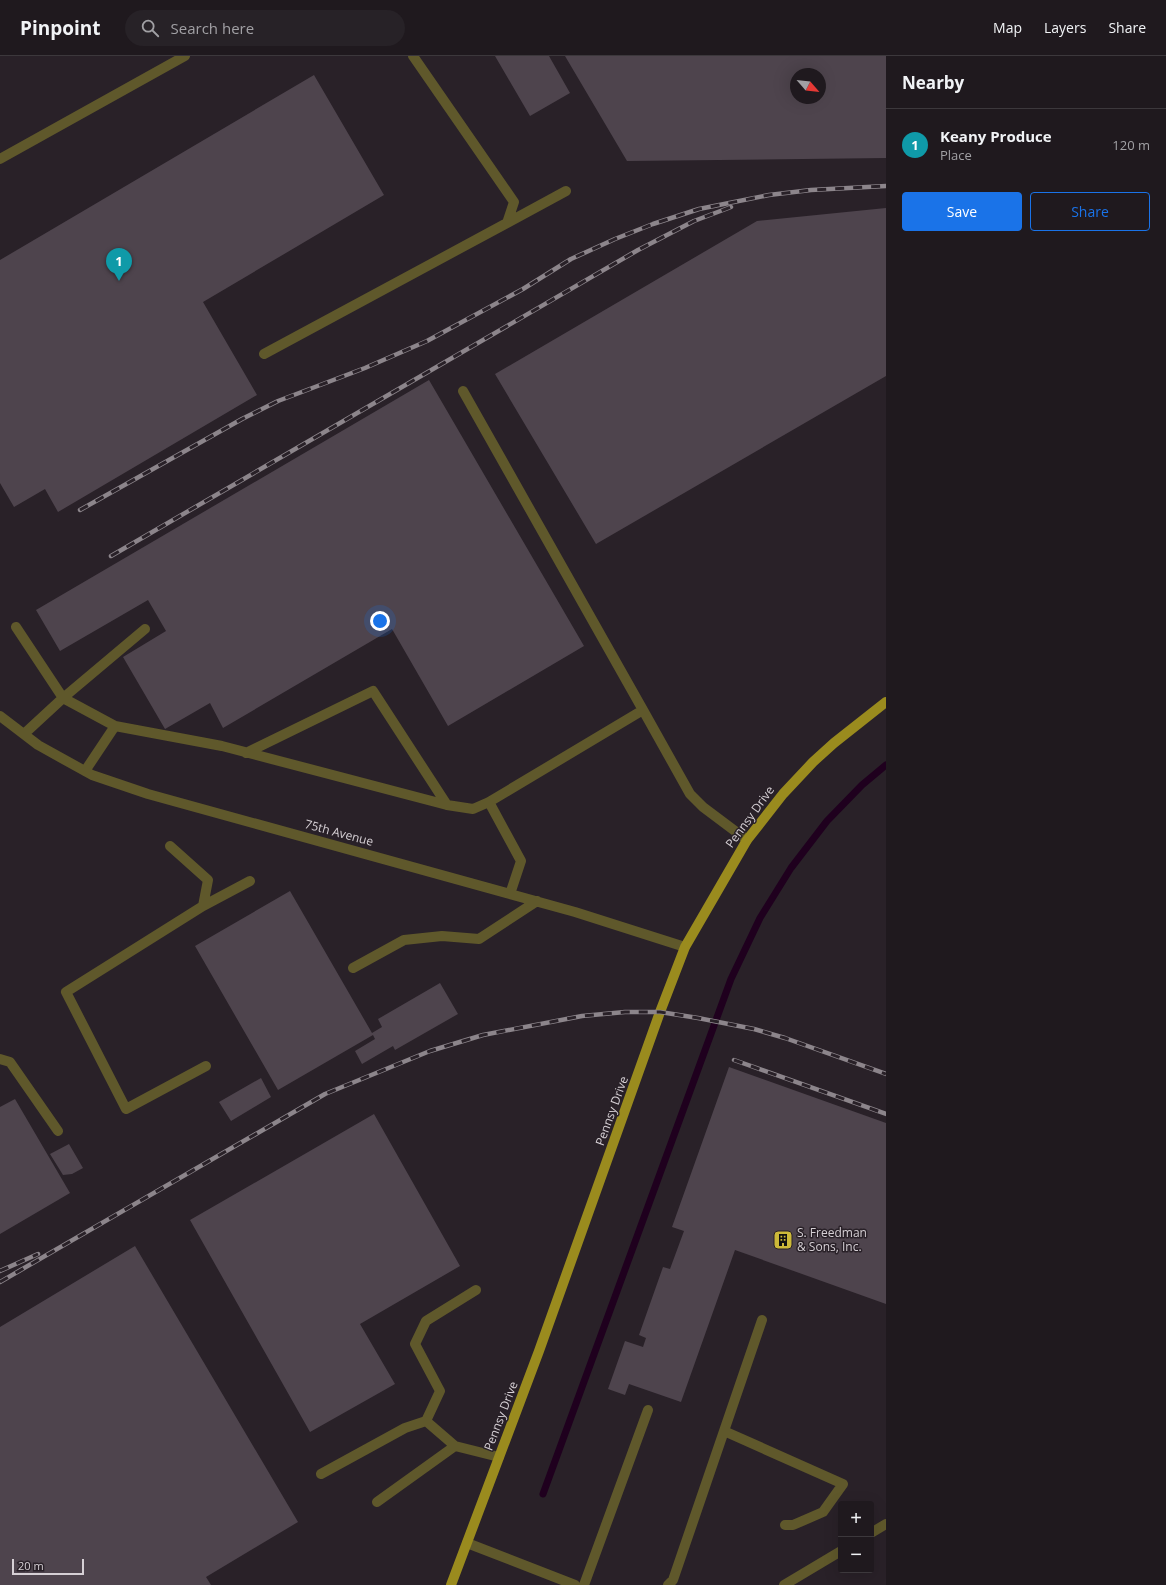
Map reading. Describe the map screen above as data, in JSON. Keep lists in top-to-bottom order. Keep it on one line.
{"streets":{"main road":["Pennsy Drive"],"street":["75th Avenue"]},"crossings":[["Pennsy Drive","75th Avenue"]],"places":{"building":["S. Freedman & Sons, Inc."]},"scale_bar":"20 m","north":"bottom right","page":{"header":"Pinpoint","search":"Search here","nav":["Map","Layers","Share"],"heading":"Nearby","list":[{"mark":"1","name":"Keany Produce","note":"Place","value":"120 m"}],"buttons":["Save","Share"],"pins":"1","map_buttons":["+","−"],"scale":"20 m"}}
